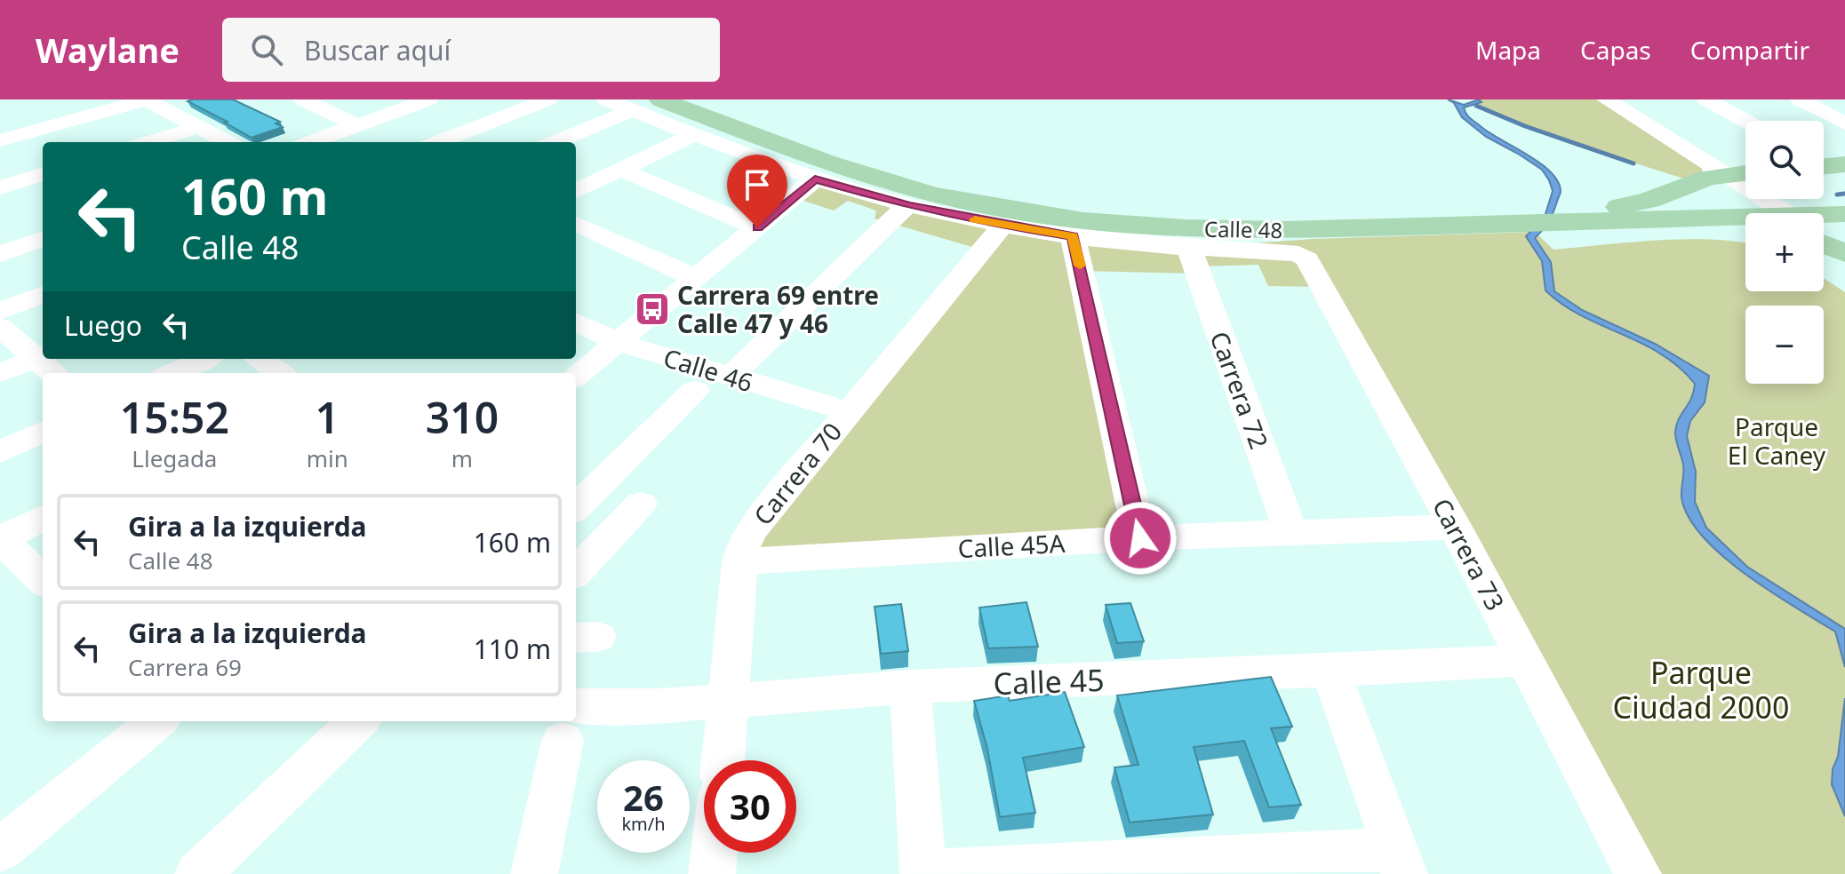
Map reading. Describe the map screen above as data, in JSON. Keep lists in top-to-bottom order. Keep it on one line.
{"streets":{"main road":["Calle 48"],"street":["Calle 46","Carrera 72","Carrera 70","Calle 45A","Carrera 73","Calle 45"]},"crossings":[["Calle 48","Carrera 72"],["Calle 48","Carrera 70"],["Calle 48","Carrera 73"],["Calle 46","Carrera 70"],["Carrera 72","Calle 45A"],["Carrera 70","Calle 45A"],["Carrera 70","Calle 45"],["Calle 45A","Carrera 73"],["Carrera 73","Calle 45"]],"parks":["Parque El Caney","Parque Ciudad 2000"],"places":{"bus stop":["Carrera 69 entre Calle 47 y 46"]},"page":{"header":"Waylane","search":"Buscar aquí","nav":["Mapa","Capas","Compartir"],"map_buttons":["+","−"],"turn":["160 m","Calle 48"],"then":"Luego","eta":["15:52","Llegada","1","min","310","m"],"list":[{"name":"Gira a la izquierda","note":"Calle 48","value":"160 m"},{"name":"Gira a la izquierda","note":"Carrera 69","value":"110 m"}],"speed":"26 km/h","limit":"30"}}
